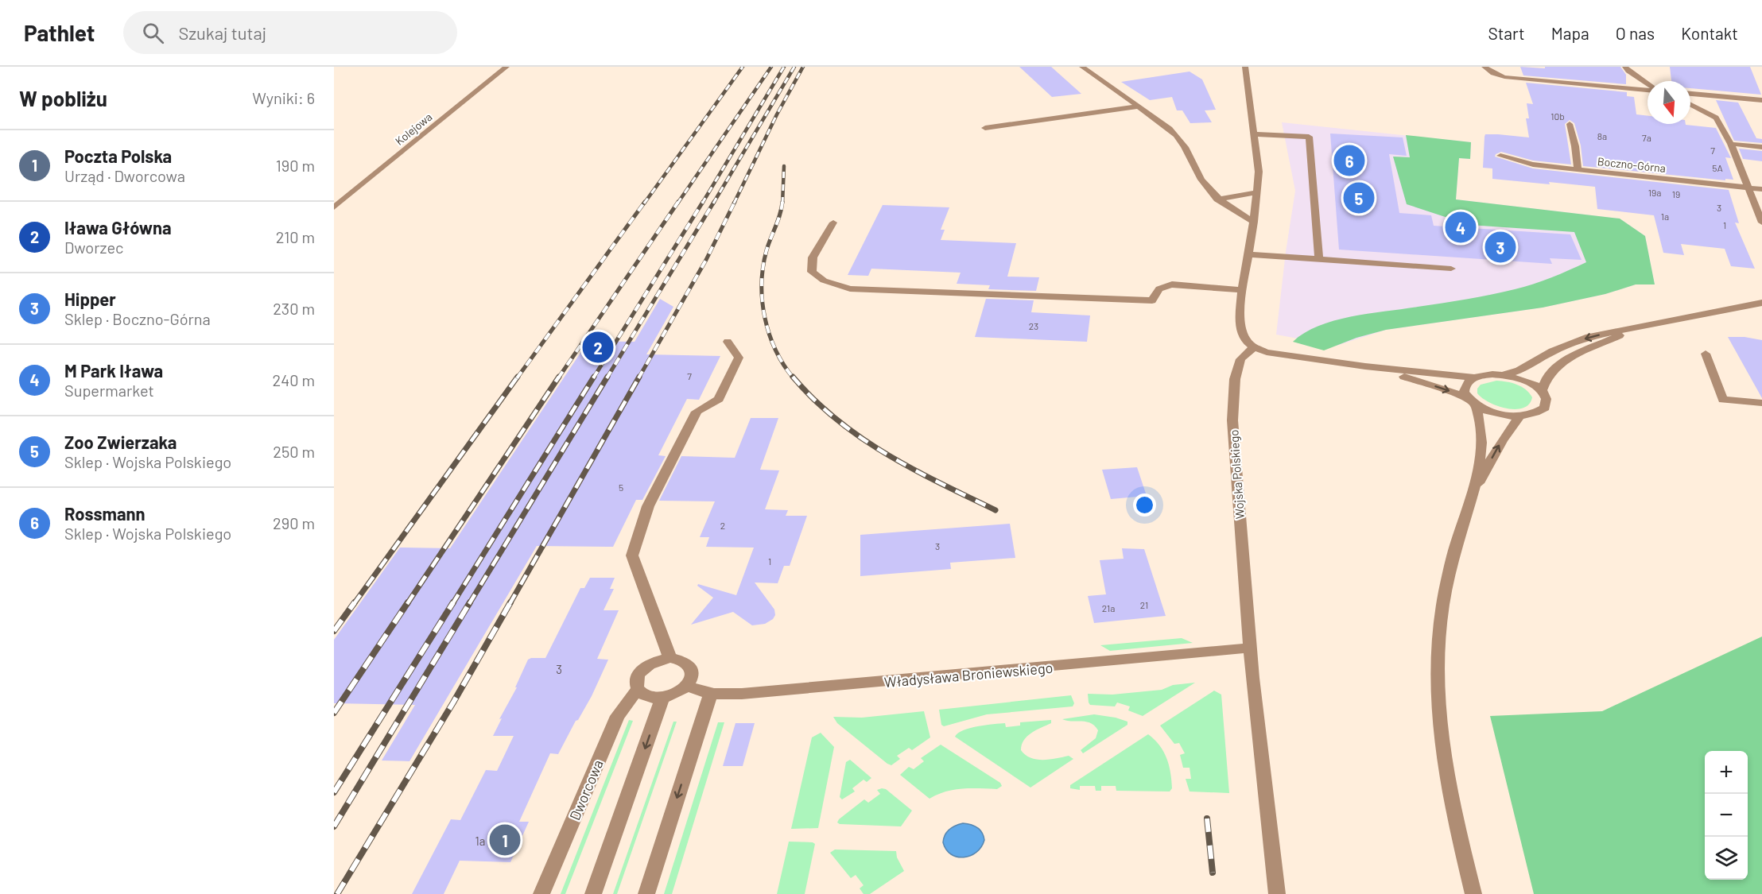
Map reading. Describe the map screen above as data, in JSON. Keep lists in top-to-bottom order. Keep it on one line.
{"streets":{"street":["Kolejowa","Boczno-Górna","Wojska Polskiego","Władysława Broniewskiego","Dworcowa"]},"crossings":[["Wojska Polskiego","Władysława Broniewskiego"],["Władysława Broniewskiego","Dworcowa"]],"house_numbers":["10b","8a","7a","7","5A","19a","19","3","1a","1","23","7","5","2","3","1","21","21a","3","1a"],"north":"bottom","page":{"header":"Pathlet","search":"Szukaj tutaj","nav":["Start","Mapa","O nas","Kontakt"],"heading":["W pobliżu","Wyniki: 6"],"list":[{"mark":"1","name":"Poczta Polska","note":"Urząd · Dworcowa","value":"190 m"},{"mark":"2","name":"Iława Główna","note":"Dworzec","value":"210 m"},{"mark":"3","name":"Hipper","note":"Sklep · Boczno-Górna","value":"230 m"},{"mark":"4","name":"M Park Iława","note":"Supermarket","value":"240 m"},{"mark":"5","name":"Zoo Zwierzaka","note":"Sklep · Wojska Polskiego","value":"250 m"},{"mark":"6","name":"Rossmann","note":"Sklep · Wojska Polskiego","value":"290 m"}],"pins":["6","5","4","3","2","1"],"map_buttons":["+","−"]}}
